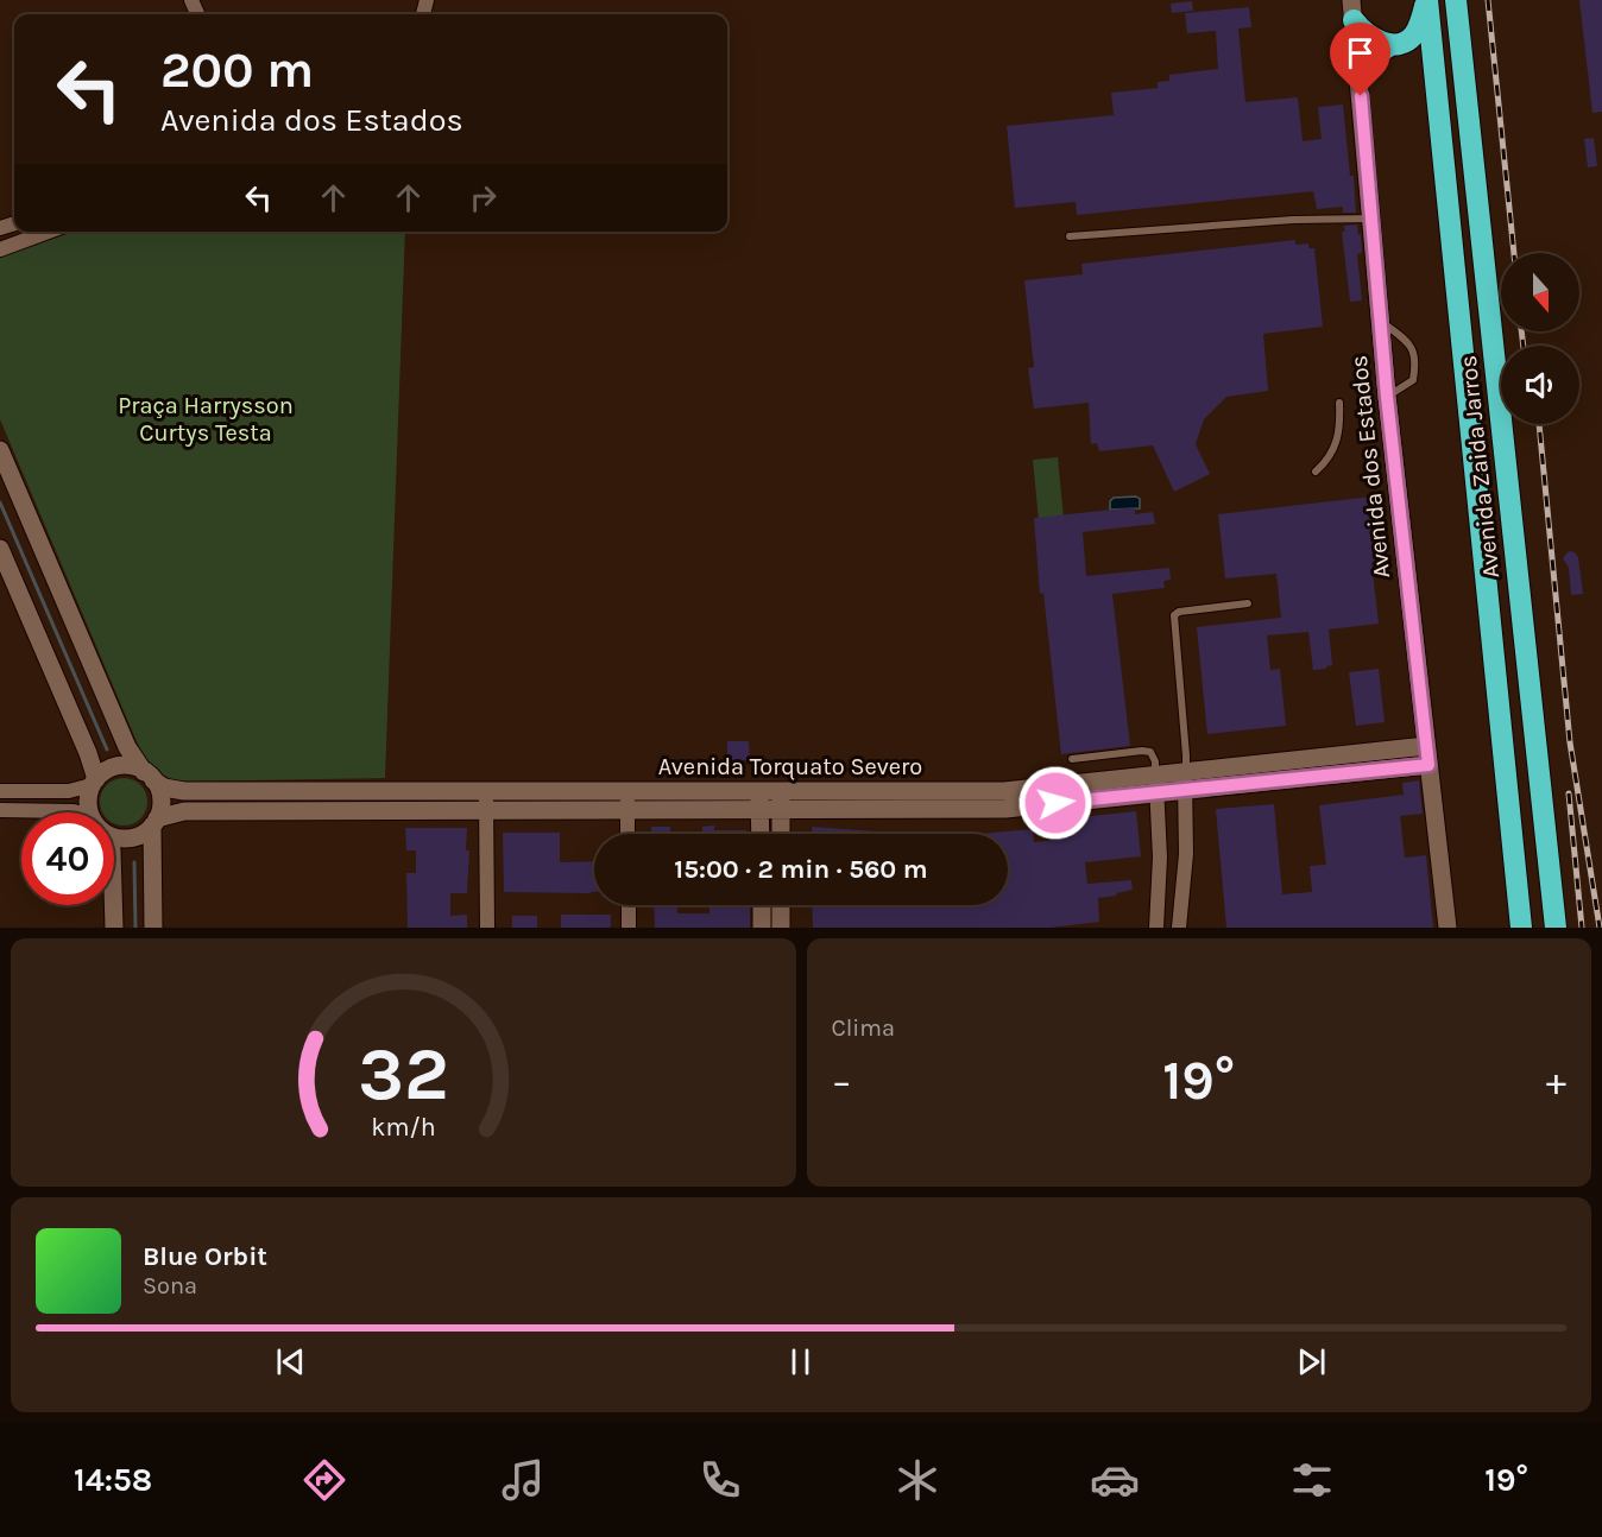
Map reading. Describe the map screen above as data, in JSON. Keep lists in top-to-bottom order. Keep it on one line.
{"streets":{"highway":["Avenida Zaida Jarros"],"street":["Avenida dos Estados","Avenida Torquato Severo"]},"crossings":[["Avenida dos Estados","Avenida Torquato Severo"]],"parks":["Praça Harrysson Curtys Testa"],"north":"bottom","page":{"turn":["200 m","Avenida dos Estados"],"limit":"40","trip":"15:00 · 2 min · 560 m","tile":"Clima","heat":["−","19°","+"],"song":["Blue Orbit","Sona"],"tabs":["14:58","19°"],"gauge":["32","km/h"]}}
